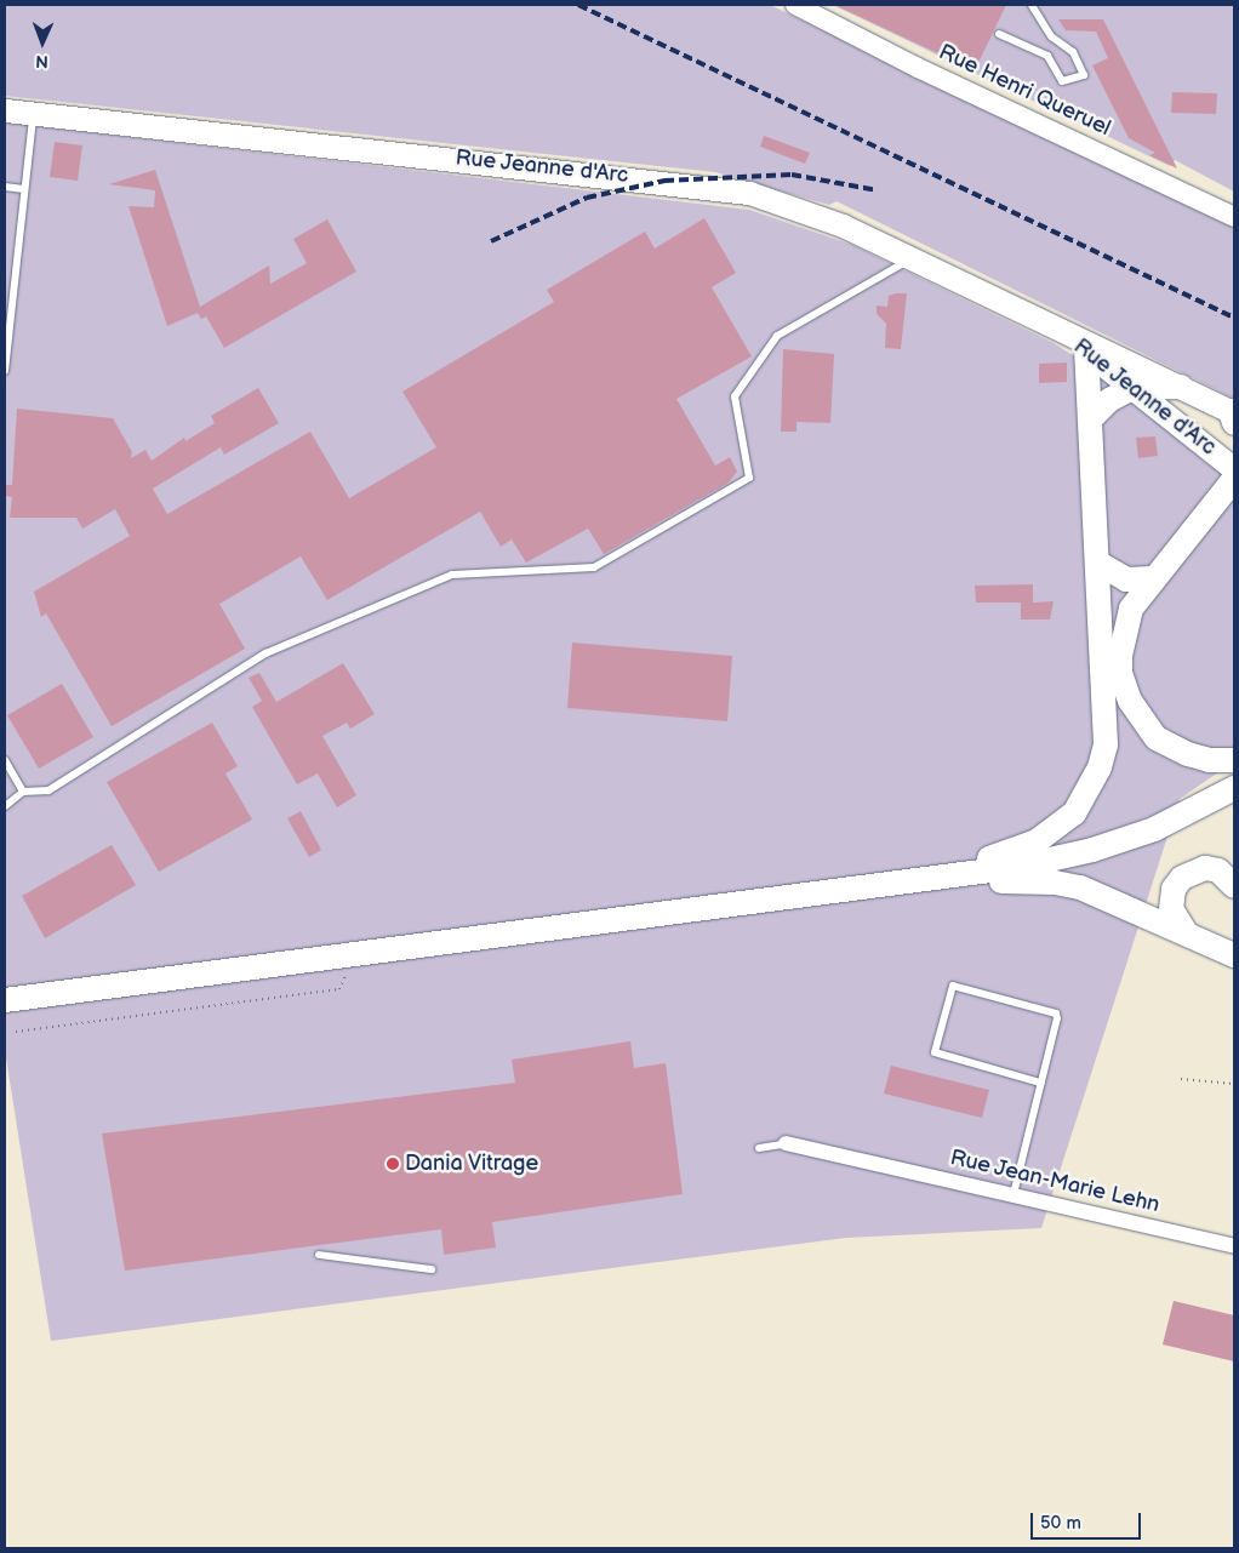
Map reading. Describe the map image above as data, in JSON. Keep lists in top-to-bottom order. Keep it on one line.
{"streets":{"main road":["Rue Jeanne d'Arc"],"street":["Rue Henri Queruel","Rue Jean-Marie Lehn"]},"places":["Dania Vitrage"],"scale_bar":"50 m","north":"bottom"}
